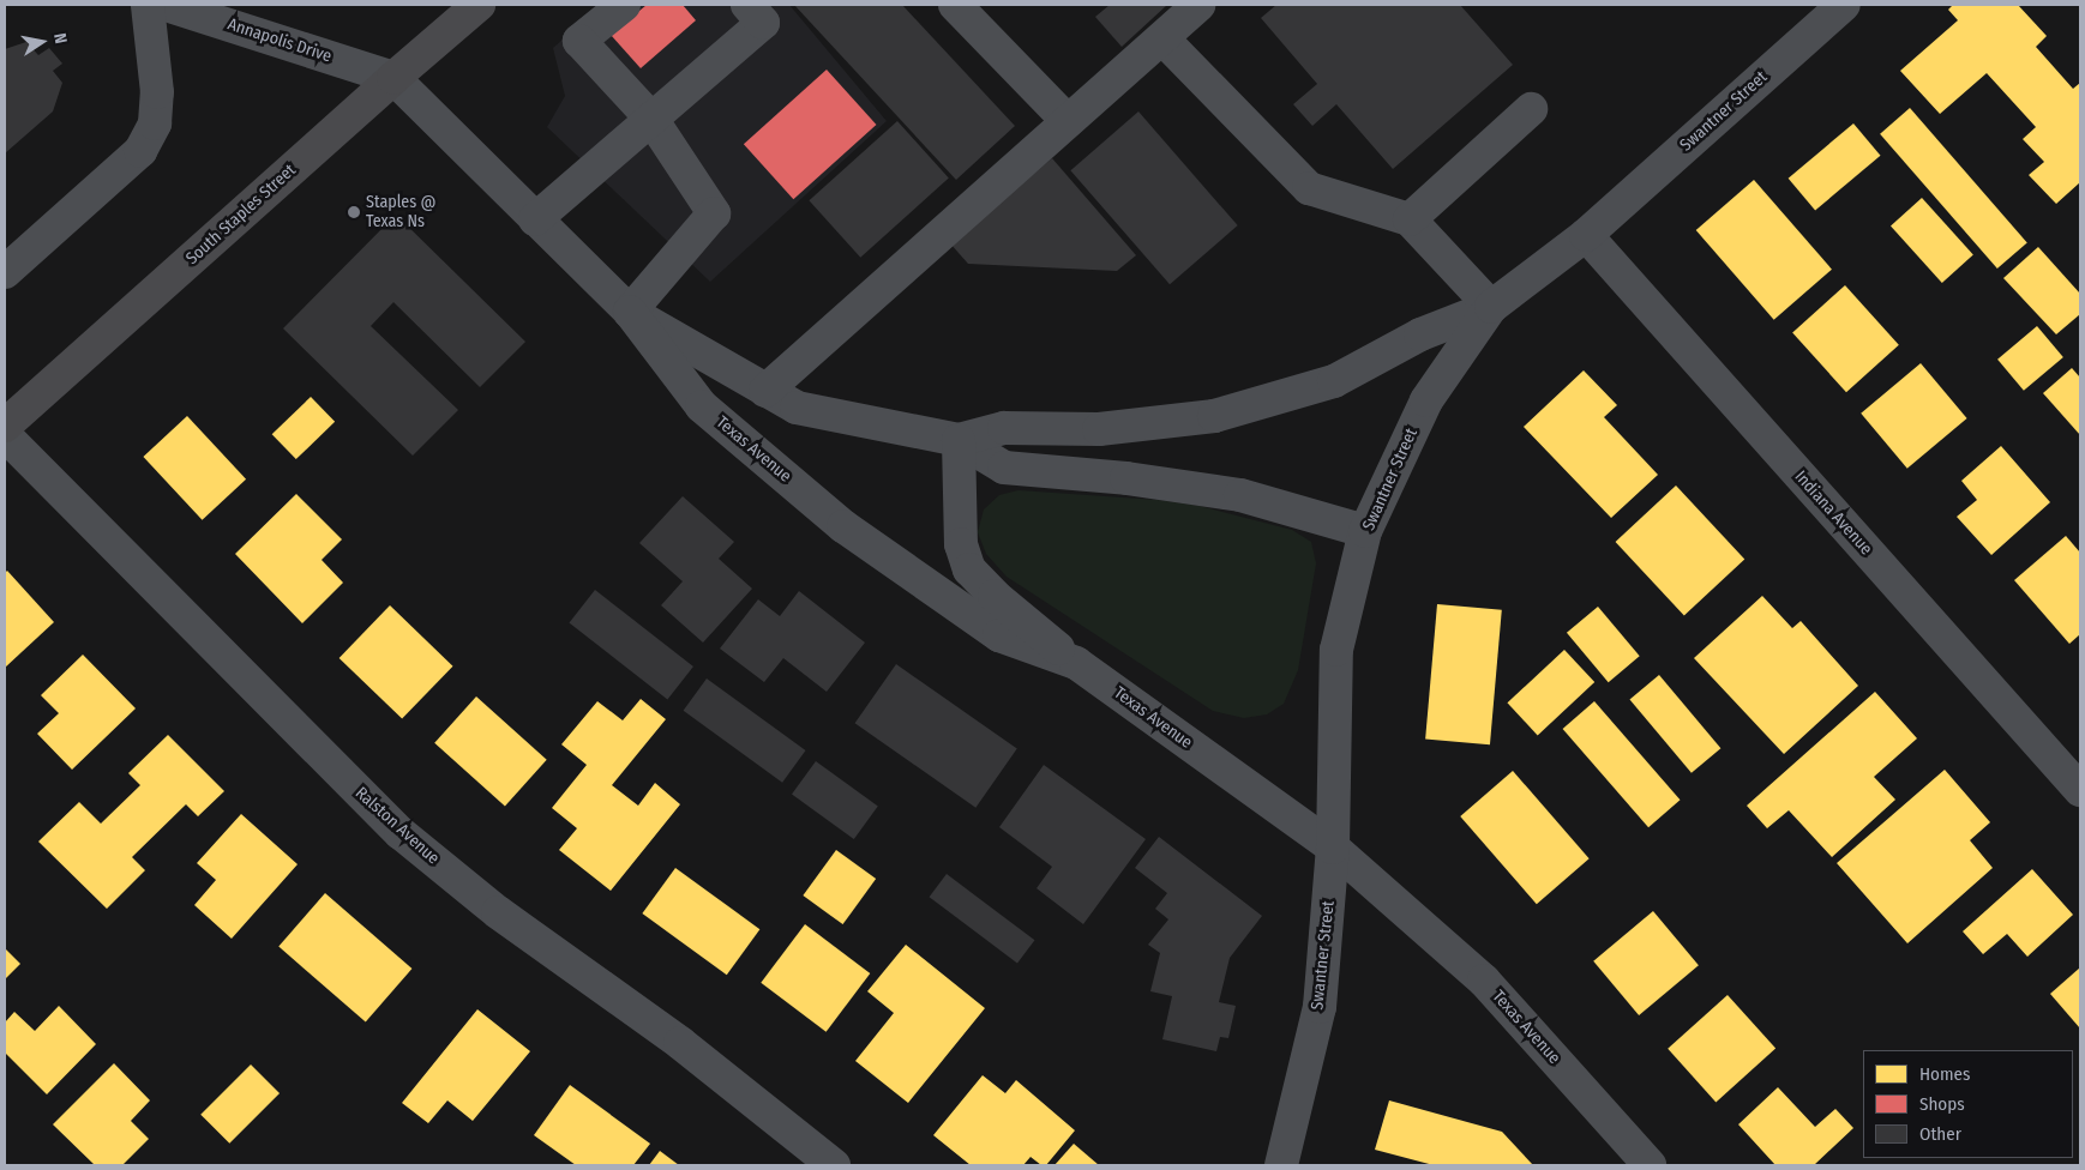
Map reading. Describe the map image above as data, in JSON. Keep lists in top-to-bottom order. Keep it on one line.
{"streets":{"main road":["South Staples Street"],"street":["Annapolis Drive","Swantner Street","Texas Avenue","Indiana Avenue","Ralston Avenue"]},"crossings":[["Annapolis Drive","South Staples Street"],["Annapolis Drive","Texas Avenue"],["Swantner Street","Texas Avenue"],["Swantner Street","Indiana Avenue"],["South Staples Street","Texas Avenue"]],"places":["Staples @ Texas Ns"],"legend":["Homes","Shops","Other"],"north":"right"}
